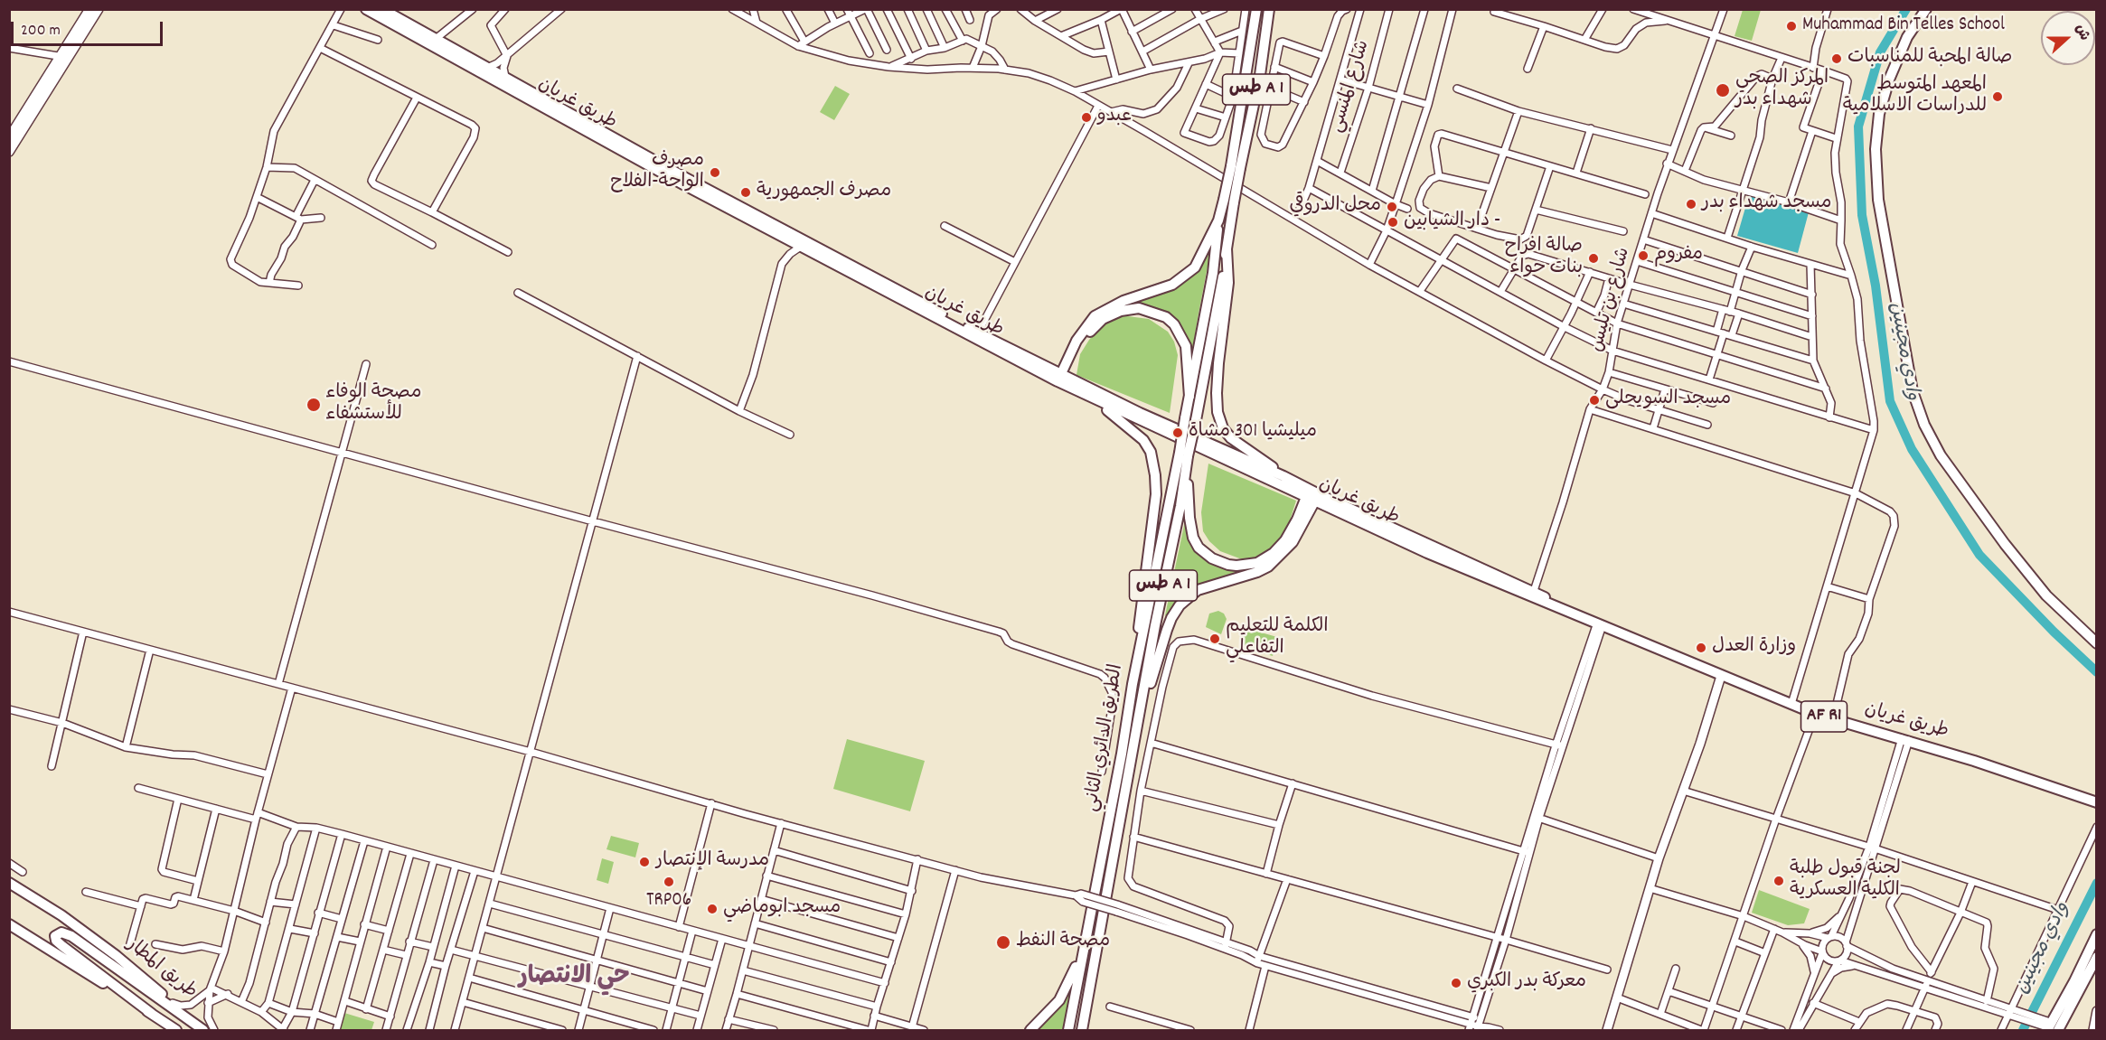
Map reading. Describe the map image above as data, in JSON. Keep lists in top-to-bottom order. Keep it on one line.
{"streets":{"highway":["طس A 1","طريق غريان","AF R1","الطريق الدائري الثاني","طريق المطار"],"street":["شارع المنسي","شارع بن تليس"]},"crossings":[["طريق غريان","شارع بن تليس"]],"districts":["حي الانتصار"],"water":["وادي مجينين"],"places":["Muhammad Bin Telles School","صالة المحبة للمناسبات","المركز الصحي شهداء بدر","المعهد المتوسط للدراسات الاسلامية","عبدو","مصرف الواحة-الفلاح","مصرف الجمهورية","مسجد شهداء بدر","محل الدروقي","دار الشيابين -","مفروم","صالة افراح بنات حواء","مسجد السويحلى","مصحة الوفاء للأستشفاء","ميليشيا 301 مشاة","الكلمة للتعليم التفاعلي","وزارة العدل","مدرسة الإنتصار","لجنة قبول طلبة الكلية العسكرية","TRP06","مسجد ابوماضي","مصحة النفط","معركة بدر الكبري"],"scale_bar":"200 m","north":"right"}
